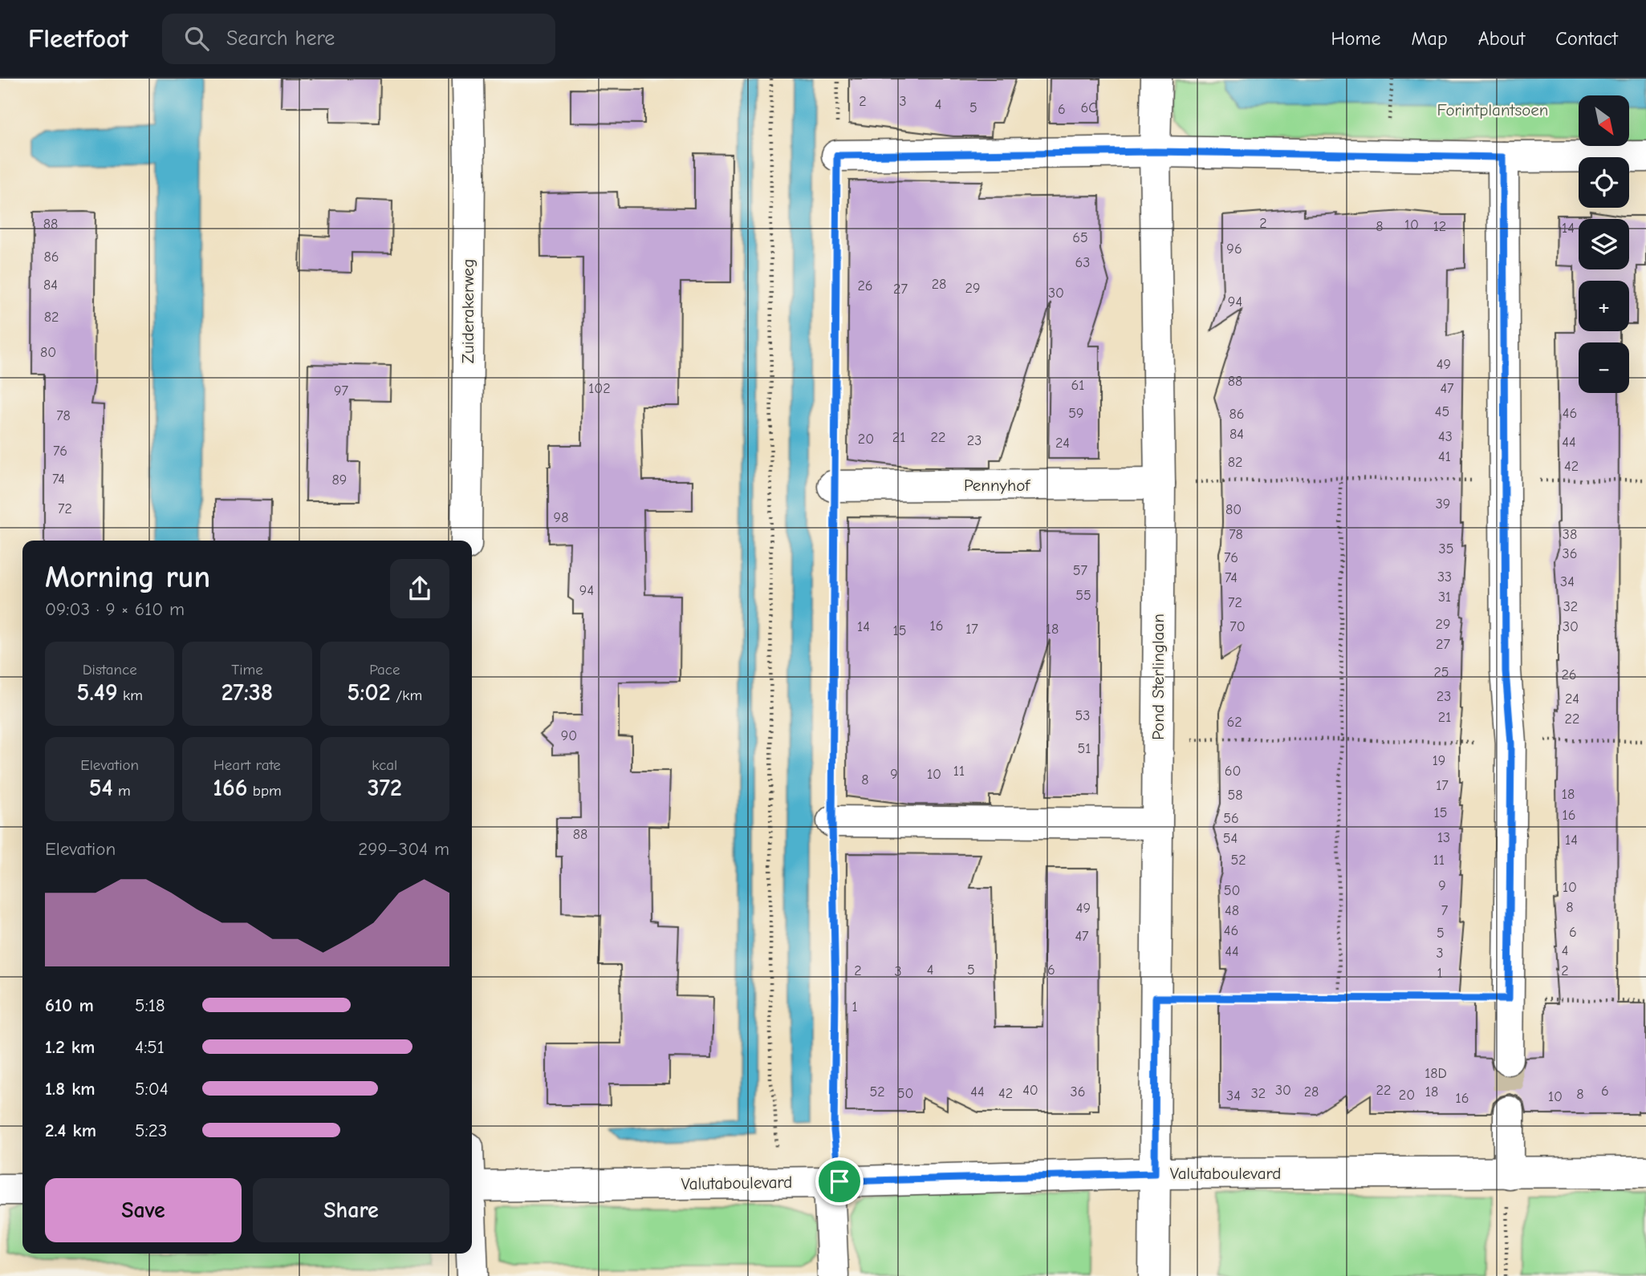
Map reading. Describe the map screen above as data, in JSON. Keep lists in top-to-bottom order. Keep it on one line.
{"streets":{"street":["Zuiderakerweg","Pennyhof","Pond Sterlinglaan","Valutaboulevard"]},"crossings":[["Pennyhof","Pond Sterlinglaan"],["Pond Sterlinglaan","Valutaboulevard"]],"parks":["Forintplantsoen"],"house_numbers":["2","3","4","5","6C","6","2","88","10","8","12","14","65","96","86","63","28","84","26","29","27","30","94","82","80","49","88","61","102","47","97","45","59","46","86","78","84","43","21","22","20","23","44","24","76","41","82","42","74","89","39","72","80","98","78","38","35","36","76","57","33","74","34","94","55","31","72","32","29","16","14","70","30","17","18","15","27","25","26","23","24","53","21","22","62","90","51","19","11","60","9","10","8","17","18","58","15","16","56","88","13","54","14","52","11","9","10","50","8","49","48","7","46","6","5","47","4","44","3","4","5","6","2","2","3","1","1","18D","40","30","22","6","52","44","36","28","18","50","42","32","8","20","34","10","16"],"north":"bottom right","page":{"header":"Fleetfoot","search":"Search here","nav":["Home","Map","About","Contact"],"map_buttons":["+","−"],"heading":["Morning run","09:03 · 9 × 610 m"],"stats":[["Distance","5.49 km"],["Time","27:38"],["Pace","5:02 /km"],["Elevation","54 m"],["Heart rate","166 bpm"],["kcal","372"]],"chart":["Elevation","299–304 m"],"list":[{"name":"610 m","note":"5:18"},{"name":"1.2 km","note":"4:51"},{"name":"1.8 km","note":"5:04"},{"name":"2.4 km","note":"5:23"}],"buttons":["Save","Share"]}}
